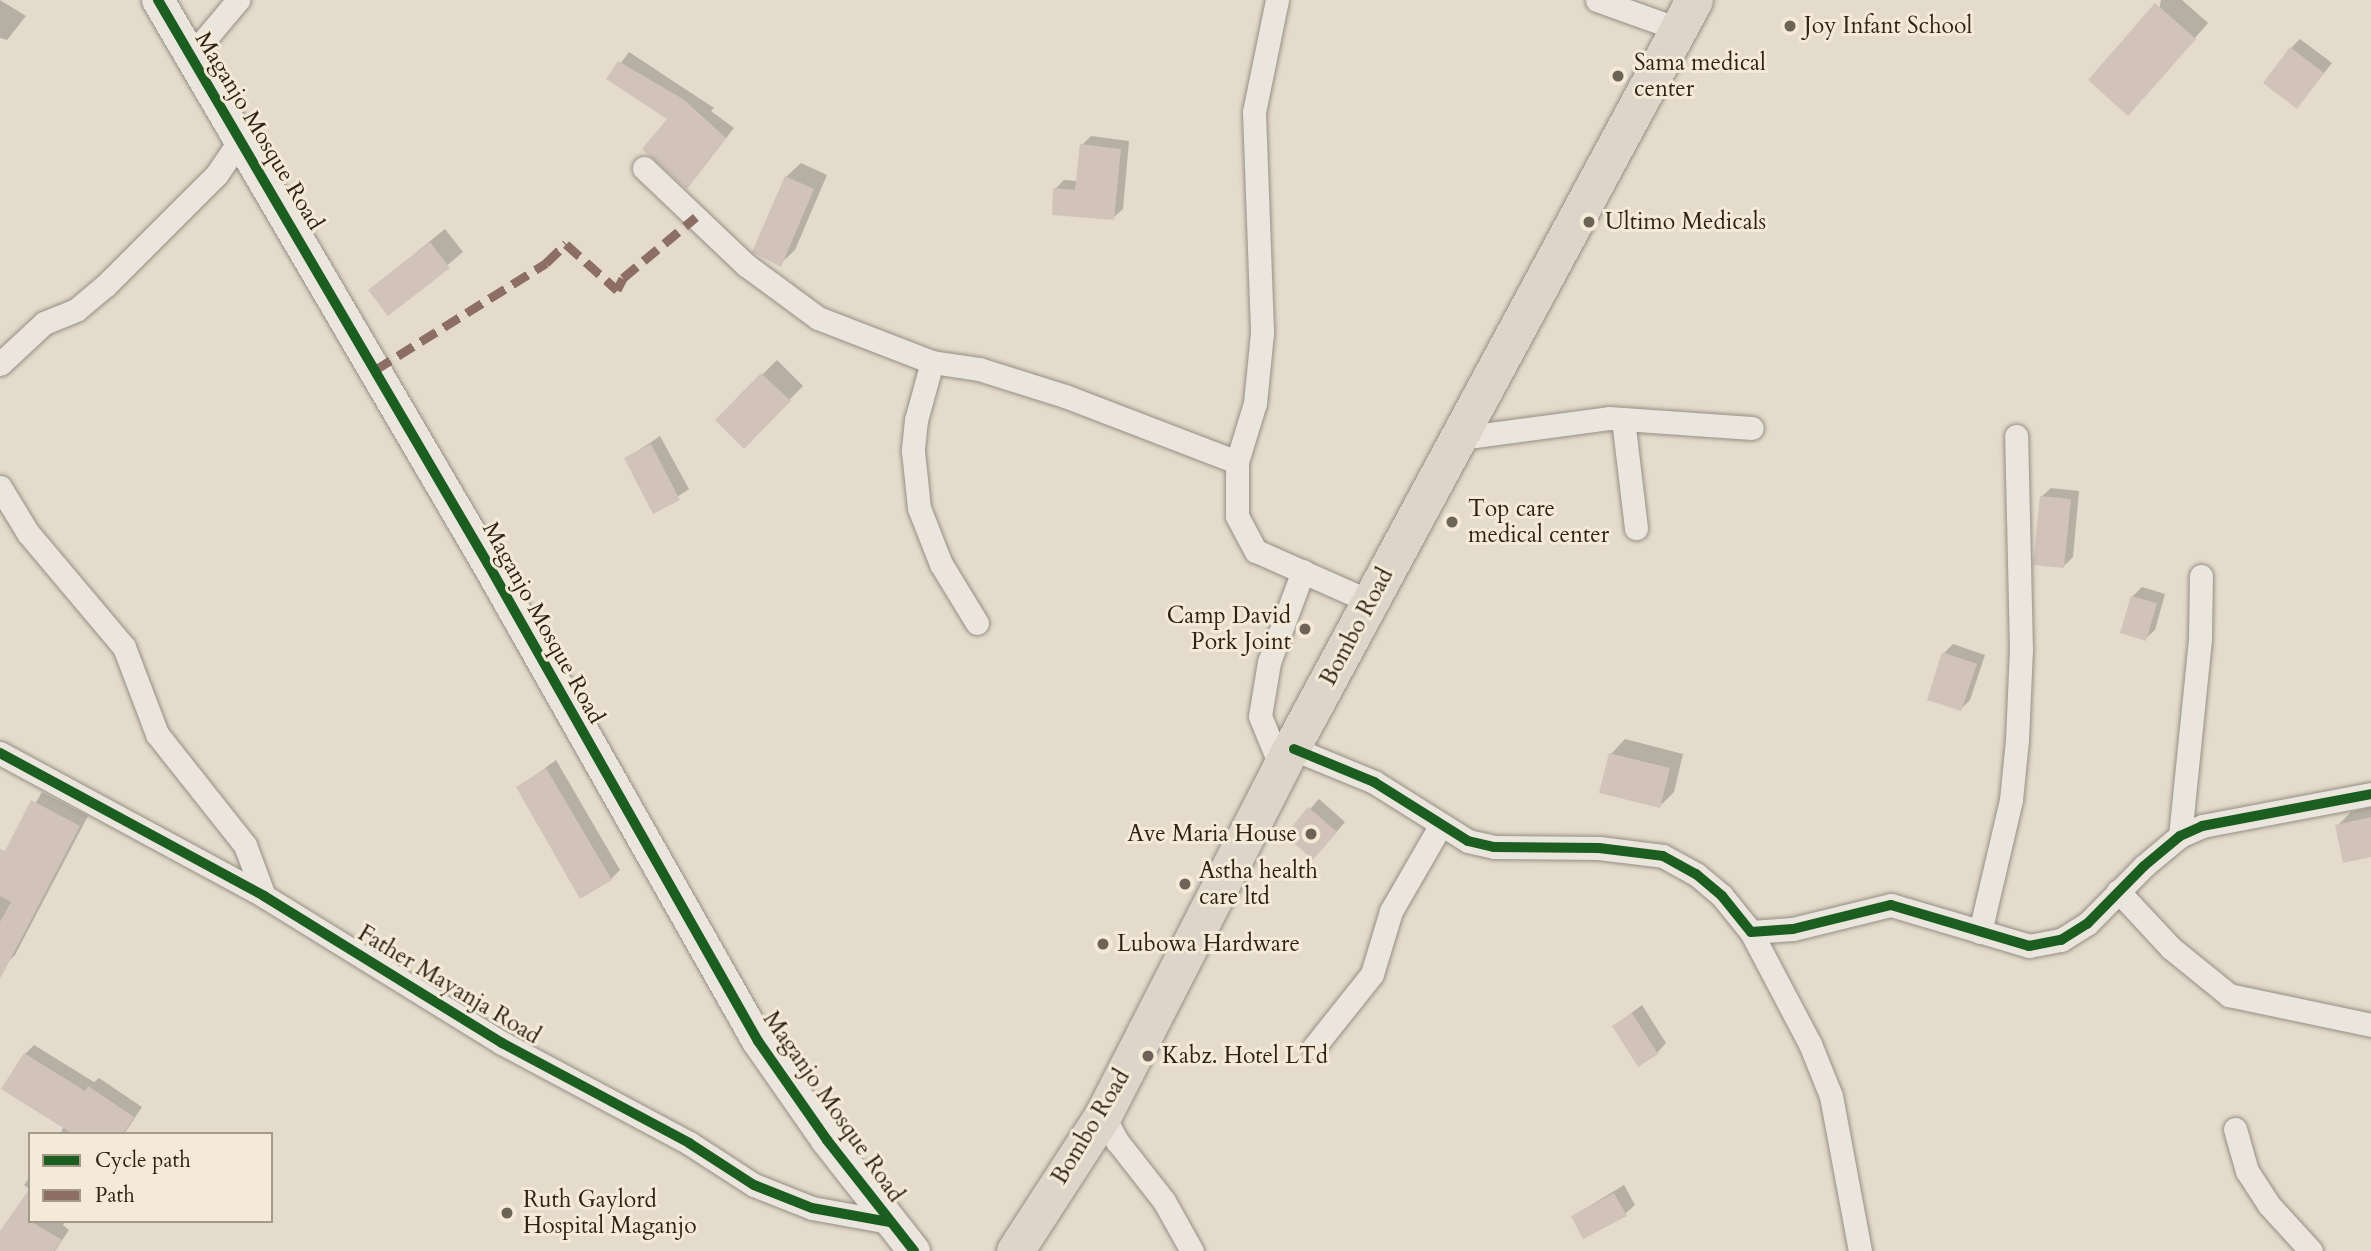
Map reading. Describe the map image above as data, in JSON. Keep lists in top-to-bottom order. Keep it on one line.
{"streets":{"main road":["Bombo Road"],"street":["Maganjo Mosque Road","Father Mayanja Road"]},"crossings":[["Maganjo Mosque Road","Father Mayanja Road"]],"places":["Joy Infant School","Sama medical center","Ultimo Medicals","Top care medical center","Camp David Pork Joint","Ave Maria House","Astha health care ltd","Lubowa Hardware","Kabz. Hotel LTd","Ruth Gaylord Hospital Maganjo"],"legend":["Cycle path","Path"]}
